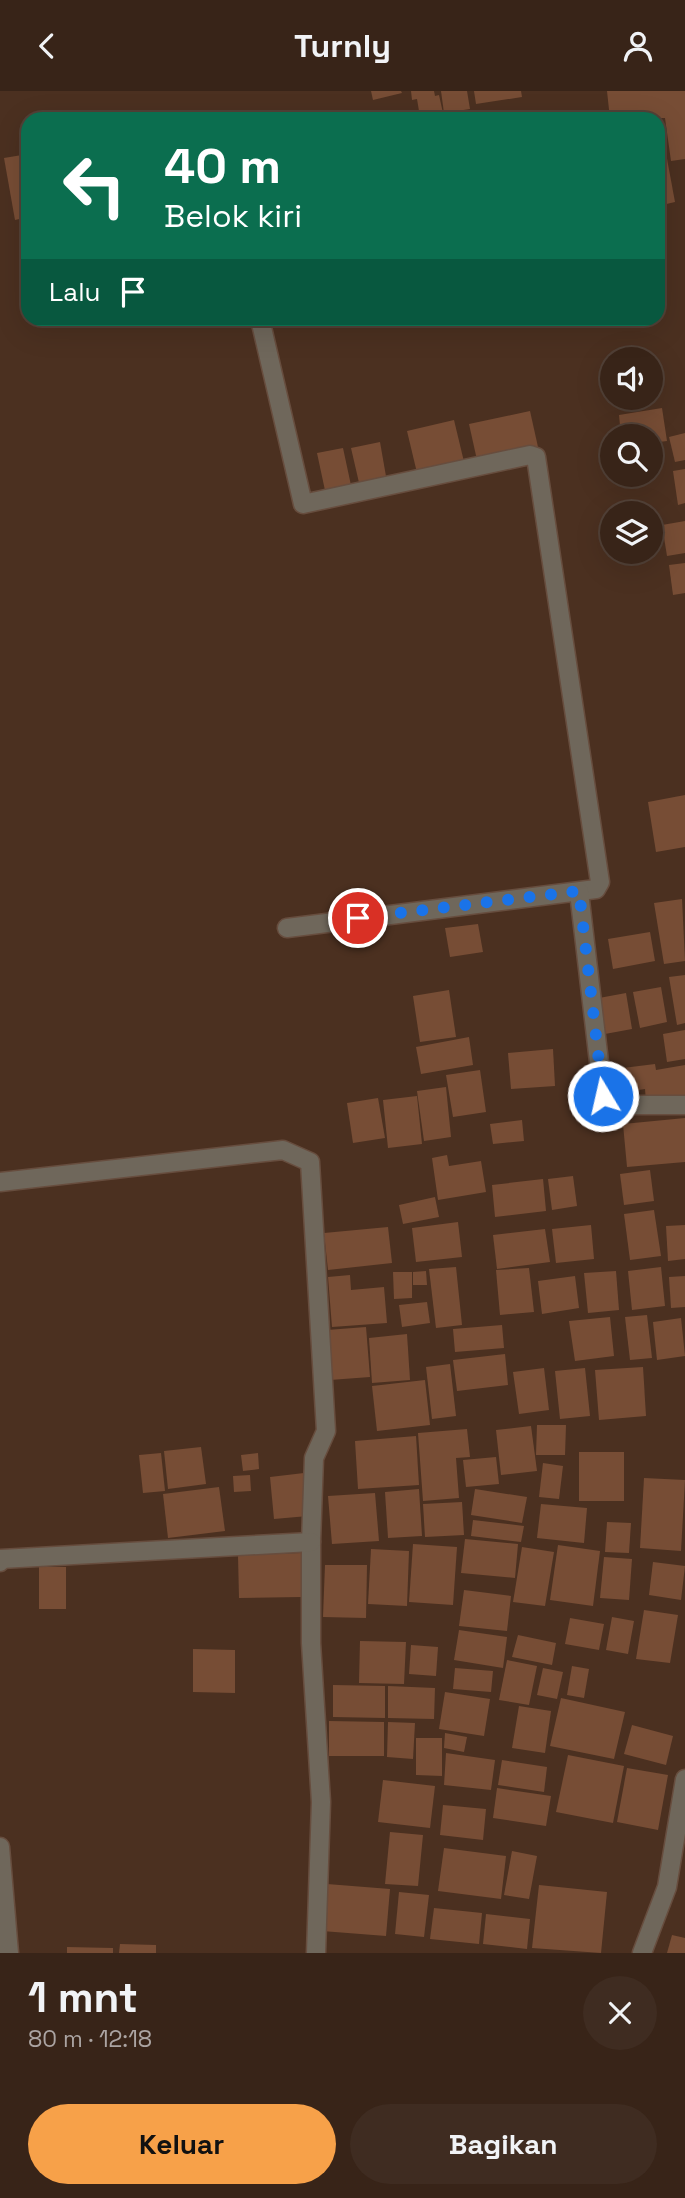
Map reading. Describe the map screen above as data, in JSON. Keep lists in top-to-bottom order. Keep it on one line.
{"page":{"header":"Turnly","turn":["40 m","Belok kiri"],"then":"Lalu","heading":["1 mnt","80 m · 12:18"],"buttons":["Keluar","Bagikan"]}}
